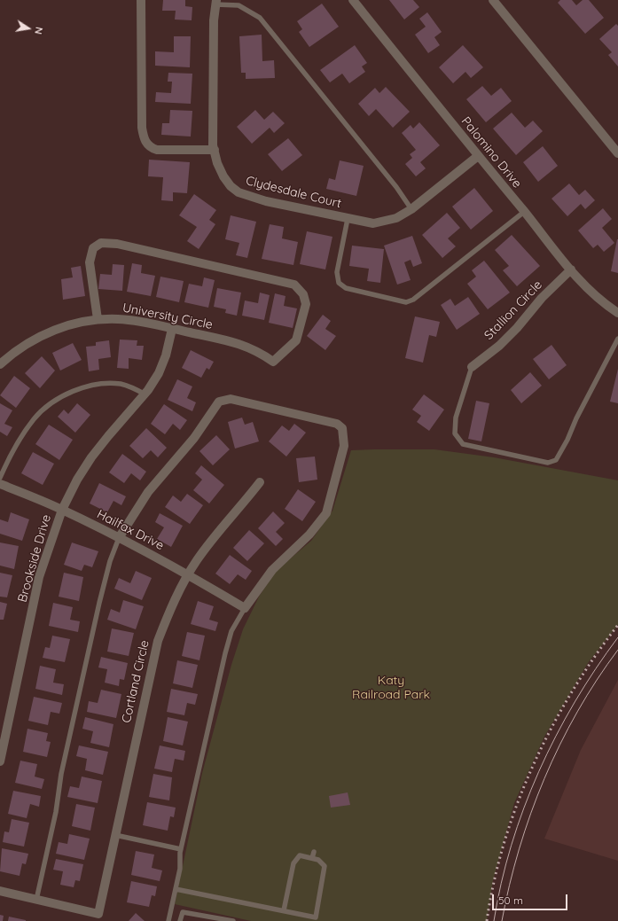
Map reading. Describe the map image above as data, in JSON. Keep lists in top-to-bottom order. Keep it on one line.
{"streets":{"street":["Palomino Drive","Clydesdale Court","Stallion Circle","University Circle","Hailfax Drive","Brookside Drive","Cortland Circle"]},"crossings":[["Palomino Drive","Clydesdale Court"],["Palomino Drive","Stallion Circle"],["University Circle","Brookside Drive"],["Hailfax Drive","Brookside Drive"],["Hailfax Drive","Cortland Circle"]],"parks":["Katy Railroad Park"],"scale_bar":"50 m","north":"right"}
